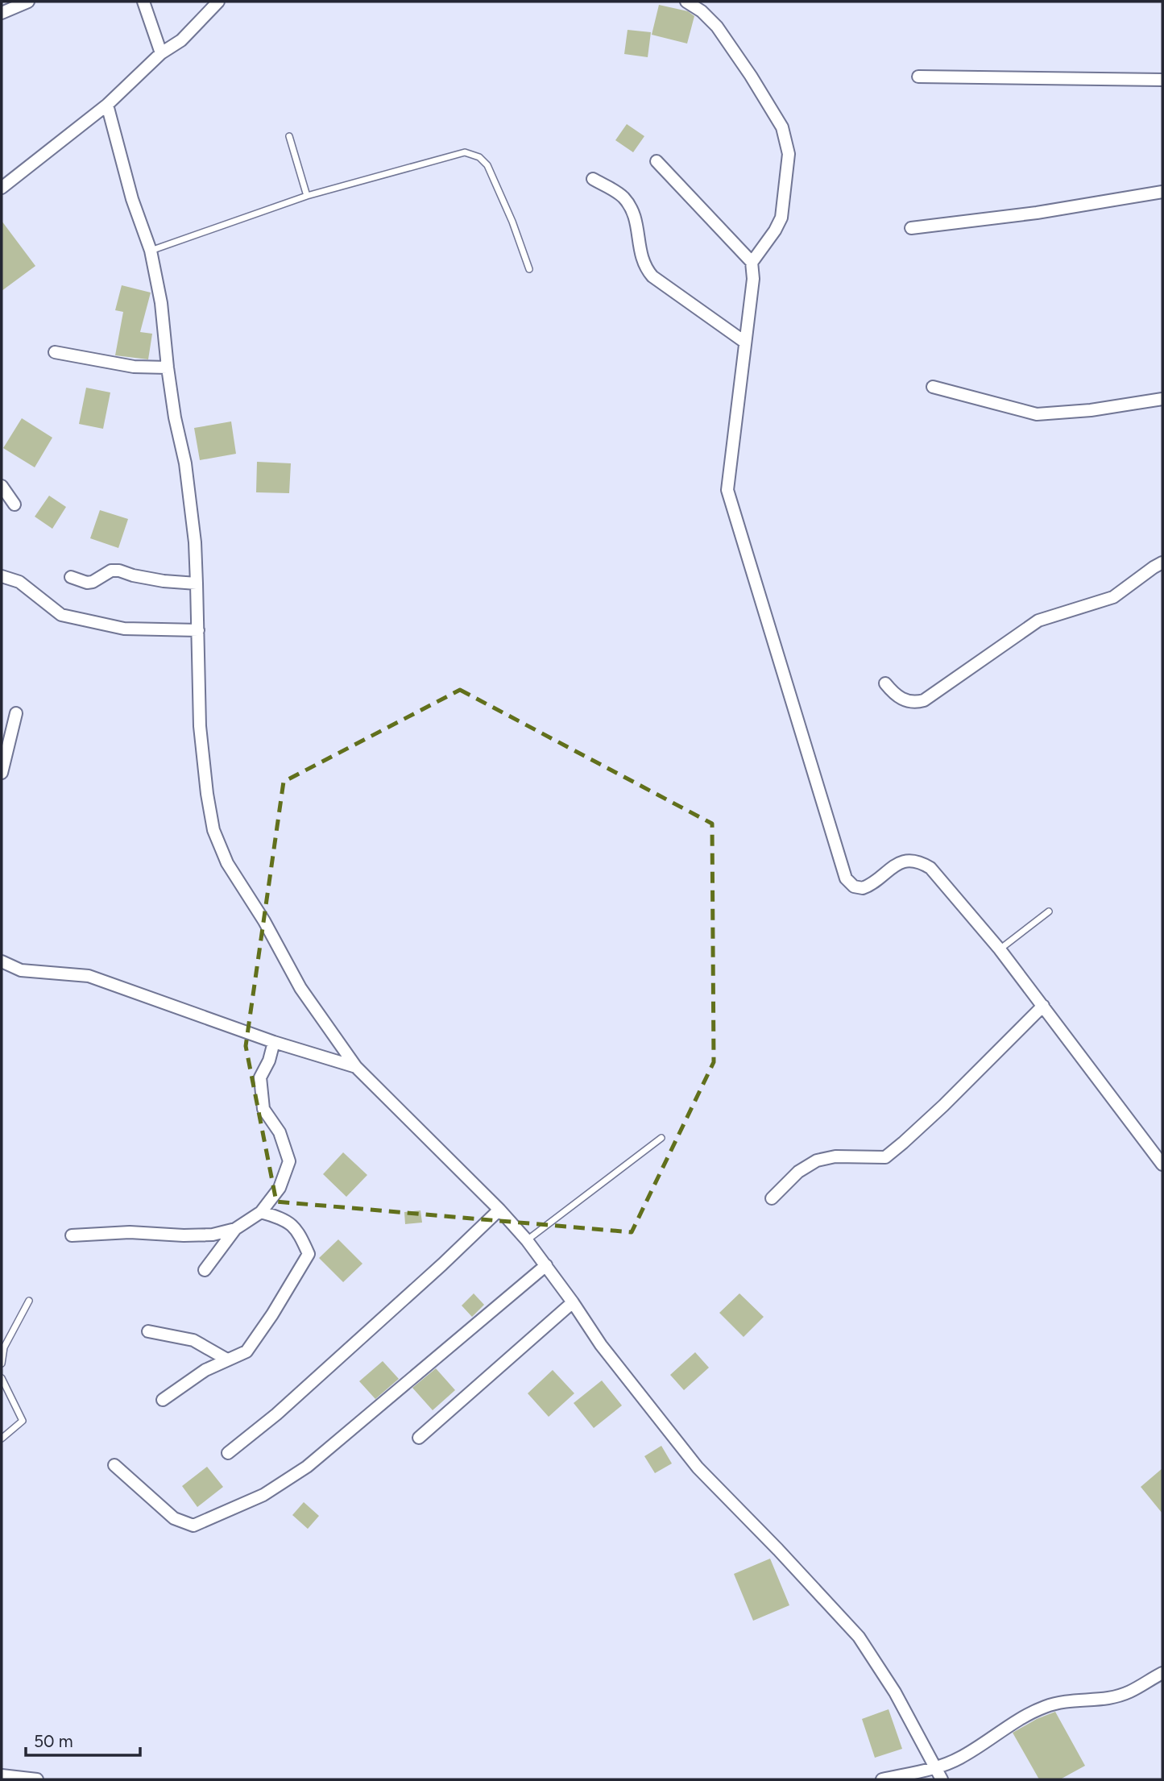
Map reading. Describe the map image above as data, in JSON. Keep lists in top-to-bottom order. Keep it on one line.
{"scale_bar":"50 m"}
